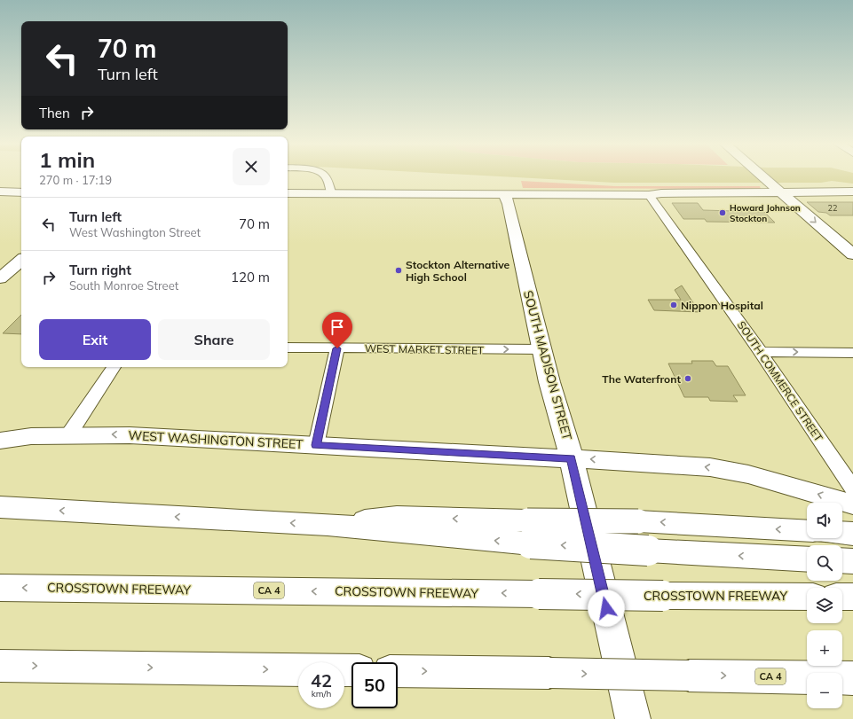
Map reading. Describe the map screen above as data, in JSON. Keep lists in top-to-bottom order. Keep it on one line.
{"streets":{"main road":["SOUTH MADISON STREET","WEST WASHINGTON STREET","CROSSTOWN FREEWAY","CA 4"],"street":["WEST MARKET STREET","SOUTH COMMERCE STREET"]},"crossings":[["WEST MARKET STREET","SOUTH MADISON STREET"],["SOUTH MADISON STREET","WEST WASHINGTON STREET"]],"one_way":["WEST MARKET STREET"],"places":["Howard Johnson Stockton","Stockton Alternative High School","Nippon Hospital","The Waterfront"],"house_numbers":["22"],"page":{"turn":["70 m","Turn left"],"then":"Then","heading":["1 min","270 m · 17:19"],"list":[{"name":"Turn left","note":"West Washington Street","value":"70 m"},{"name":"Turn right","note":"South Monroe Street","value":"120 m"}],"buttons":["Exit","Share"],"map_buttons":["+","−"],"speed":"42 km/h","limit":"50"}}
